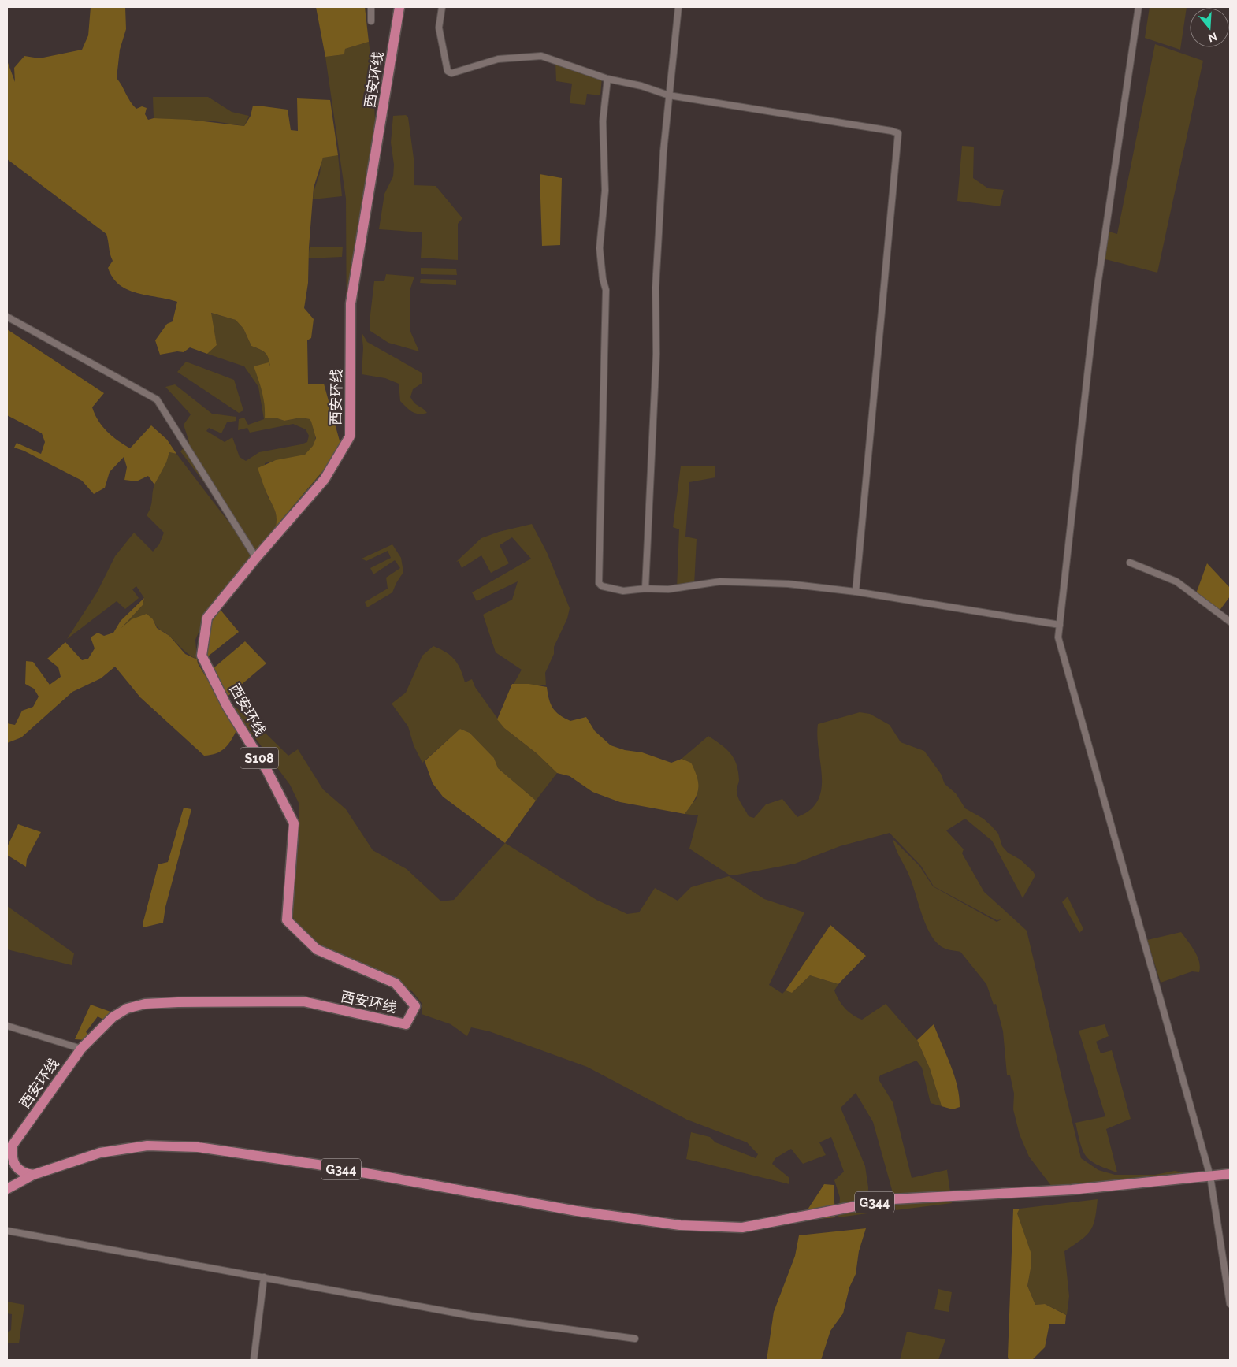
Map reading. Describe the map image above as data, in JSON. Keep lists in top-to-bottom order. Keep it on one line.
{"streets":{"main road":["西安环线","S108","G344"]},"north":"bottom"}
